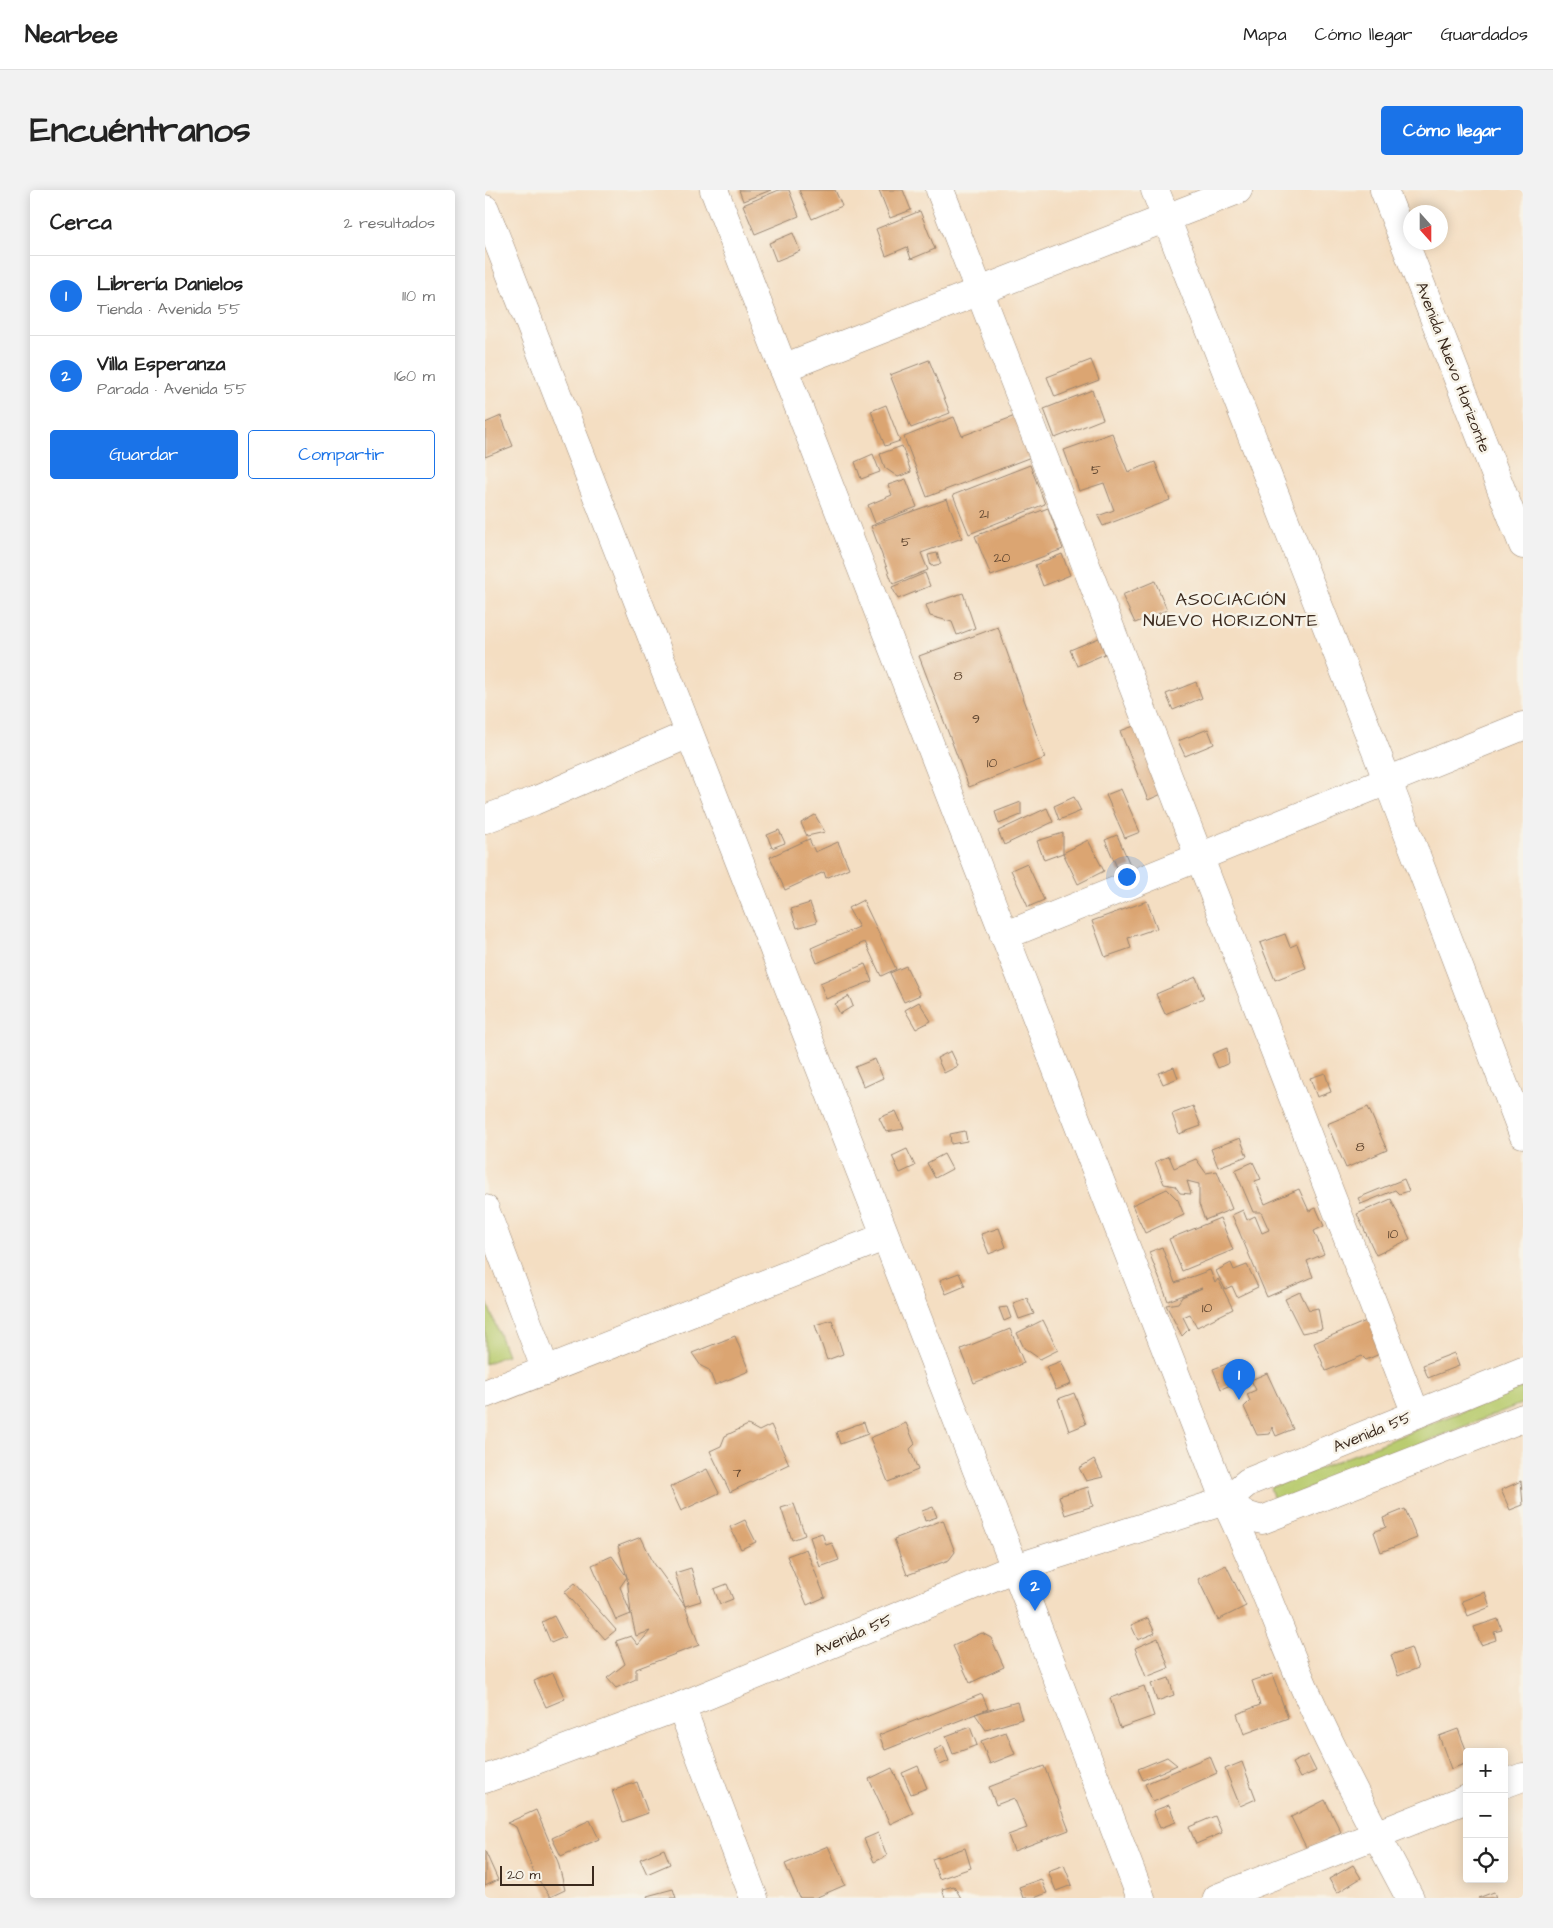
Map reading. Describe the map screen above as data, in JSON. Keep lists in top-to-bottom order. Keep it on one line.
{"streets":{"street":["Avenida Nuevo Horizonte","Avenida 55"]},"districts":["ASOCIACIÓN NUEVO HORIZONTE"],"house_numbers":["5","21","5","20","8","9","10","8","10","10","7"],"scale_bar":"20 m","north":"bottom","page":{"header":"Nearbee","nav":["Mapa","Cómo llegar","Guardados"],"title":"Encuéntranos","buttons":["Cómo llegar",["Guardar","Compartir"]],"heading":["Cerca","2 resultados"],"list":[{"mark":"1","name":"Librería Danielos","note":"Tienda · Avenida 55","value":"110 m"},{"mark":"2","name":"Villa Esperanza","note":"Parada · Avenida 55","value":"160 m"}],"pins":["1","2"],"map_buttons":["+","−"],"scale":"20 m"}}
